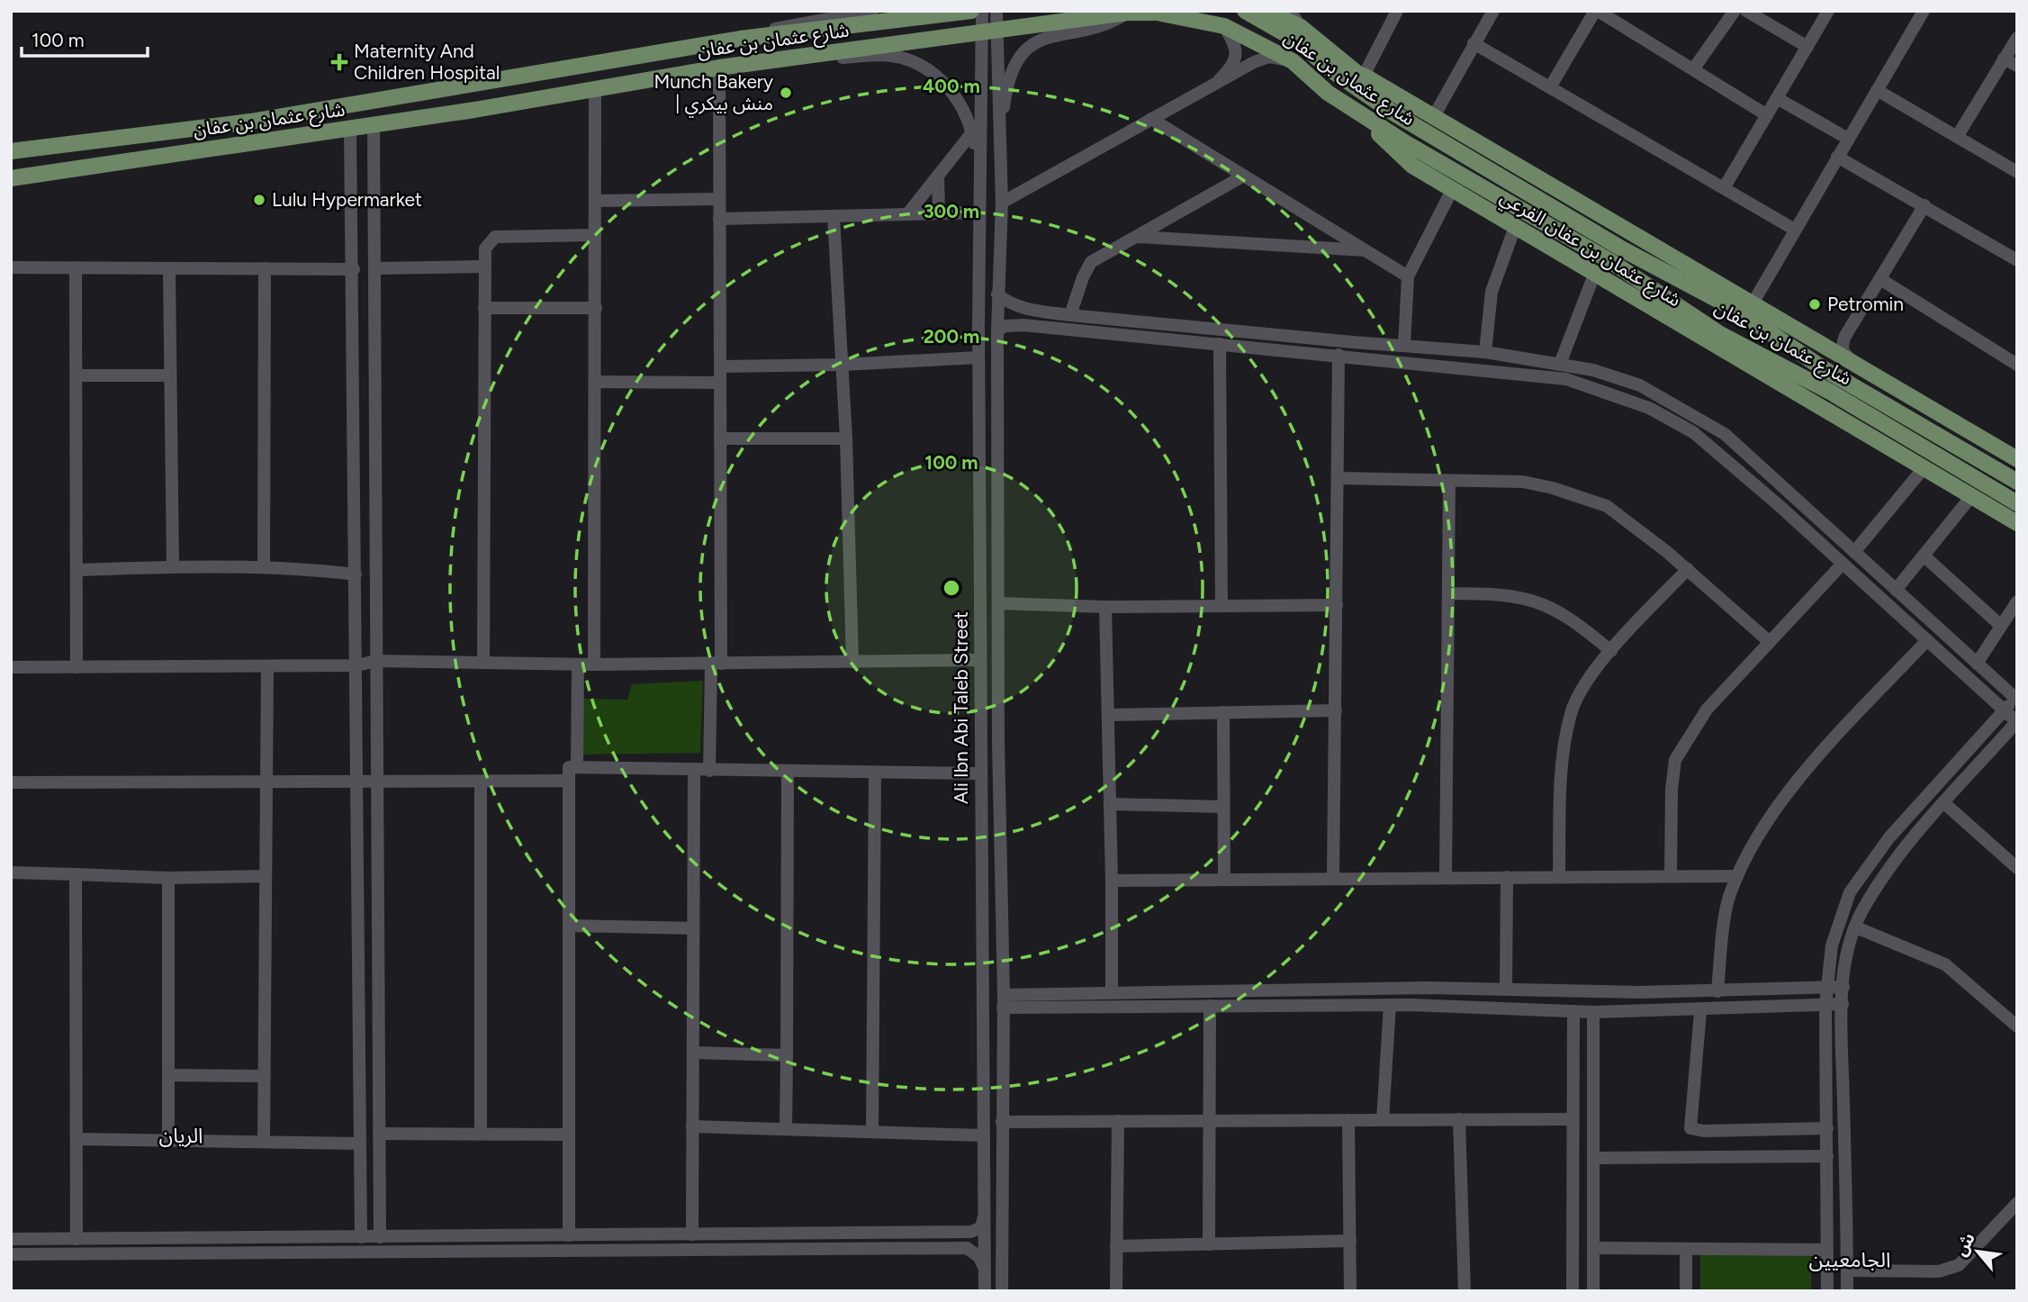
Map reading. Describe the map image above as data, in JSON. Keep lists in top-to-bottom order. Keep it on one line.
{"streets":{"main road":["شارع عثمان بن عفان","شارع عثمان بن عفان الفرعي"],"street":["Ali Ibn Abi Taleb Street"]},"crossings":[["شارع عثمان بن عفان","شارع عثمان بن عفان الفرعي"],["شارع عثمان بن عفان","Ali Ibn Abi Taleb Street"]],"districts":["الريان","الجامعيين"],"places":{"health":["Maternity And Children Hospital"],"other":["Munch Bakery | منش بيكري","Lulu Hypermarket","Petromin"]},"scale_bar":"100 m","north":"top left","rings":["400 m","300 m","200 m","100 m"]}
